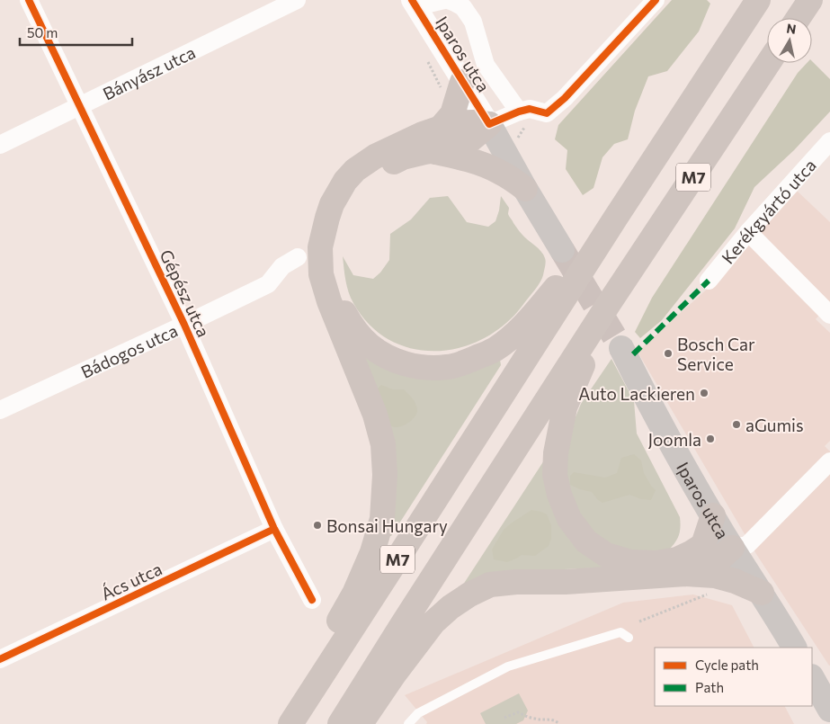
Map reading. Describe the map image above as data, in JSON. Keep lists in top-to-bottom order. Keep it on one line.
{"streets":{"highway":["M7"],"main road":["Iparos utca"],"street":["Bányász utca","Kerékgyártó utca","Gépész utca","Bádogos utca","Ács utca"]},"crossings":[["Bányász utca","Gépész utca"],["Gépész utca","Bádogos utca"],["Gépész utca","Ács utca"]],"places":["Bosch Car Service","Auto Lackieren","aGumis","Joomla","Bonsai Hungary"],"legend":["Cycle path","Path"],"scale_bar":"50 m","north":"top"}
